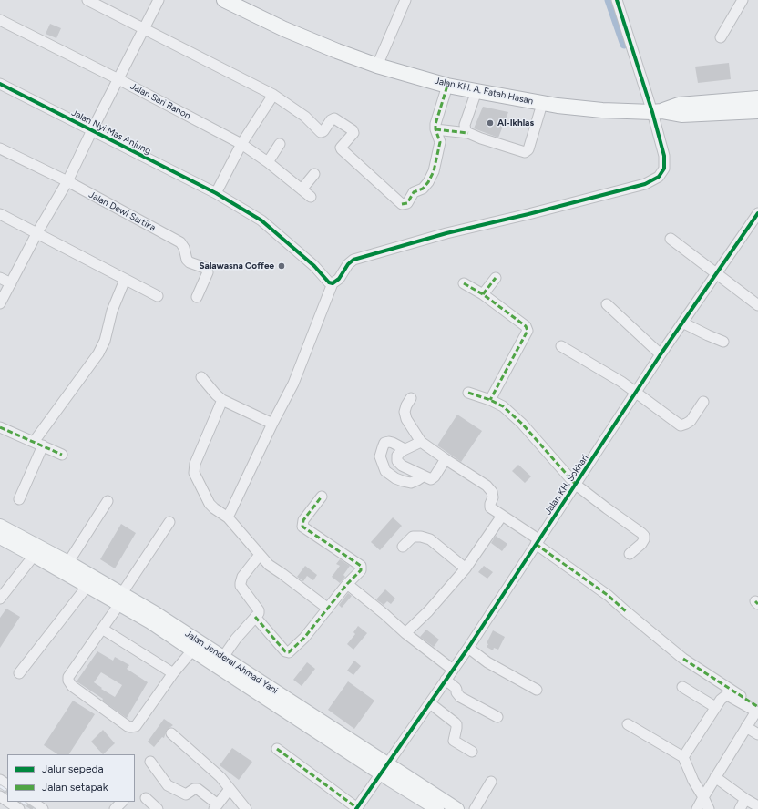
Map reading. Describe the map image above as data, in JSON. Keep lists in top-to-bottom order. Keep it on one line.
{"streets":{"highway":["Jalan KH. A. Fatah Hasan"],"main road":["Jalan Jenderal Ahmad Yani"],"street":["Jalan Sari Banon","Jalan Nyi Mas Anjung","Jalan Dewi Sartika","Jalan KH. Sokhari"]},"crossings":[["Jalan KH. Sokhari","Jalan Jenderal Ahmad Yani"]],"places":["Al-Ikhlas","Salawasna Coffee"],"legend":["Jalur sepeda","Jalan setapak"]}
